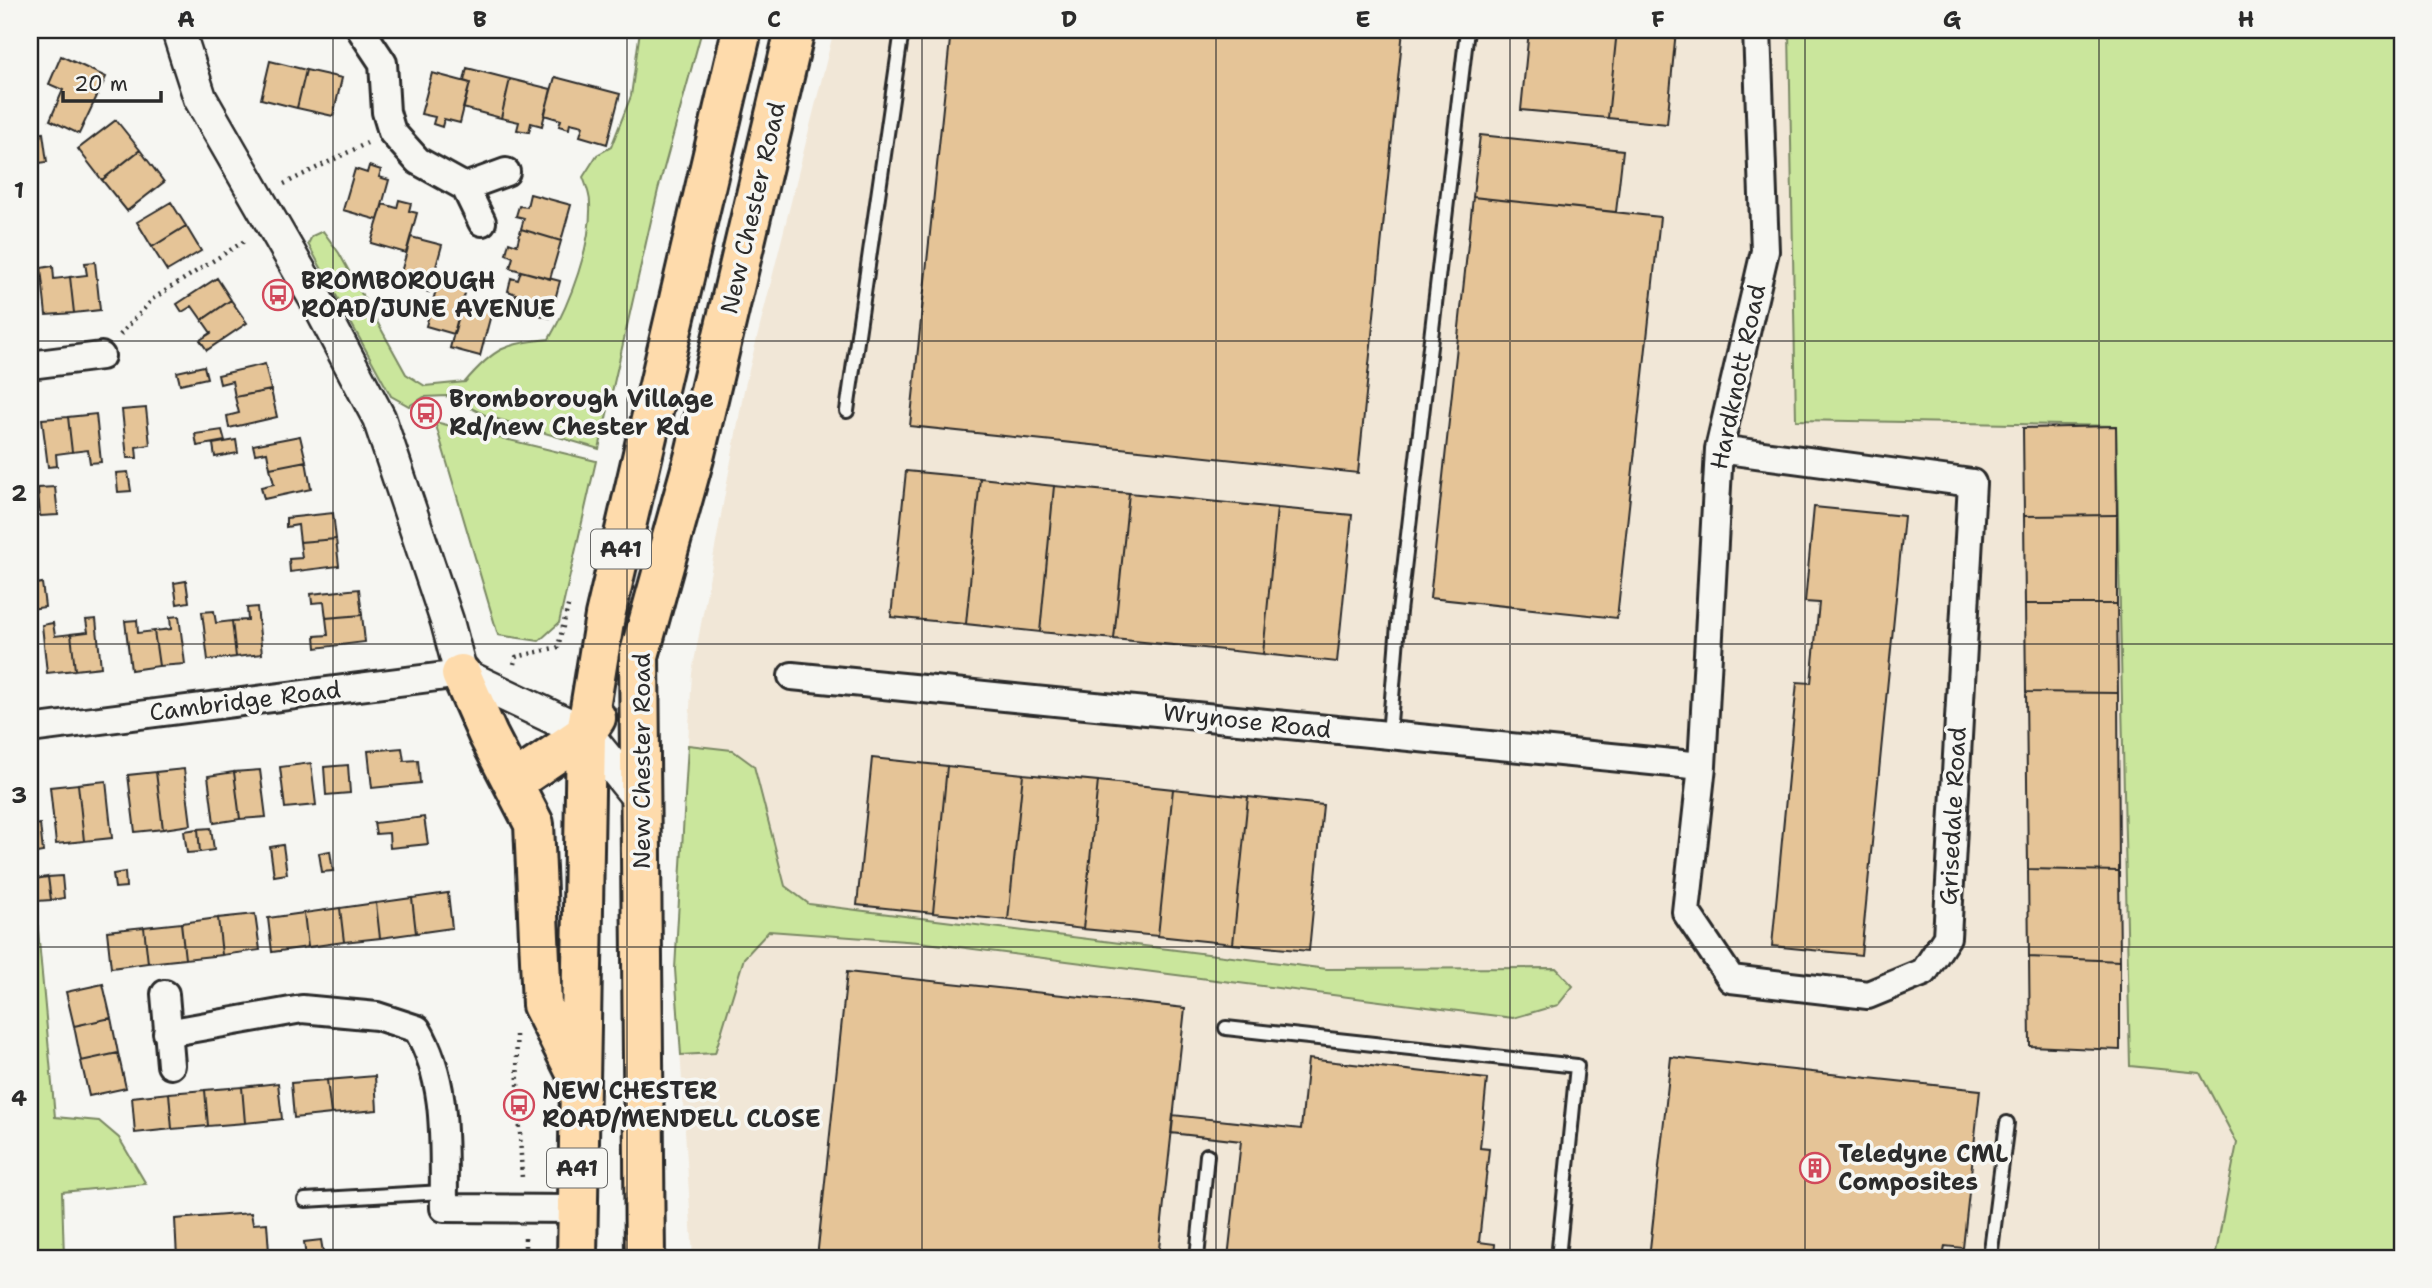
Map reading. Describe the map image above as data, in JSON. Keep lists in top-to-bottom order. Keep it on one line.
{"streets":{"highway":["New Chester Road","A41"],"street":["Hardknott Road","Cambridge Road","Wrynose Road","Grisedale Road"]},"crossings":[["Hardknott Road","Wrynose Road"],["Hardknott Road","Grisedale Road"],["Wrynose Road","Grisedale Road"]],"places":{"bus stop":["BROMBOROUGH ROAD/JUNE AVENUE","Bromborough Village Rd/new Chester Rd","NEW CHESTER ROAD/MENDELL CLOSE"],"building":["Teledyne CML Composites"]},"scale_bar":"20 m","grid":{"columns":["A","B","C","D","E","F","G","H"],"rows":["1","2","3","4"]}}
